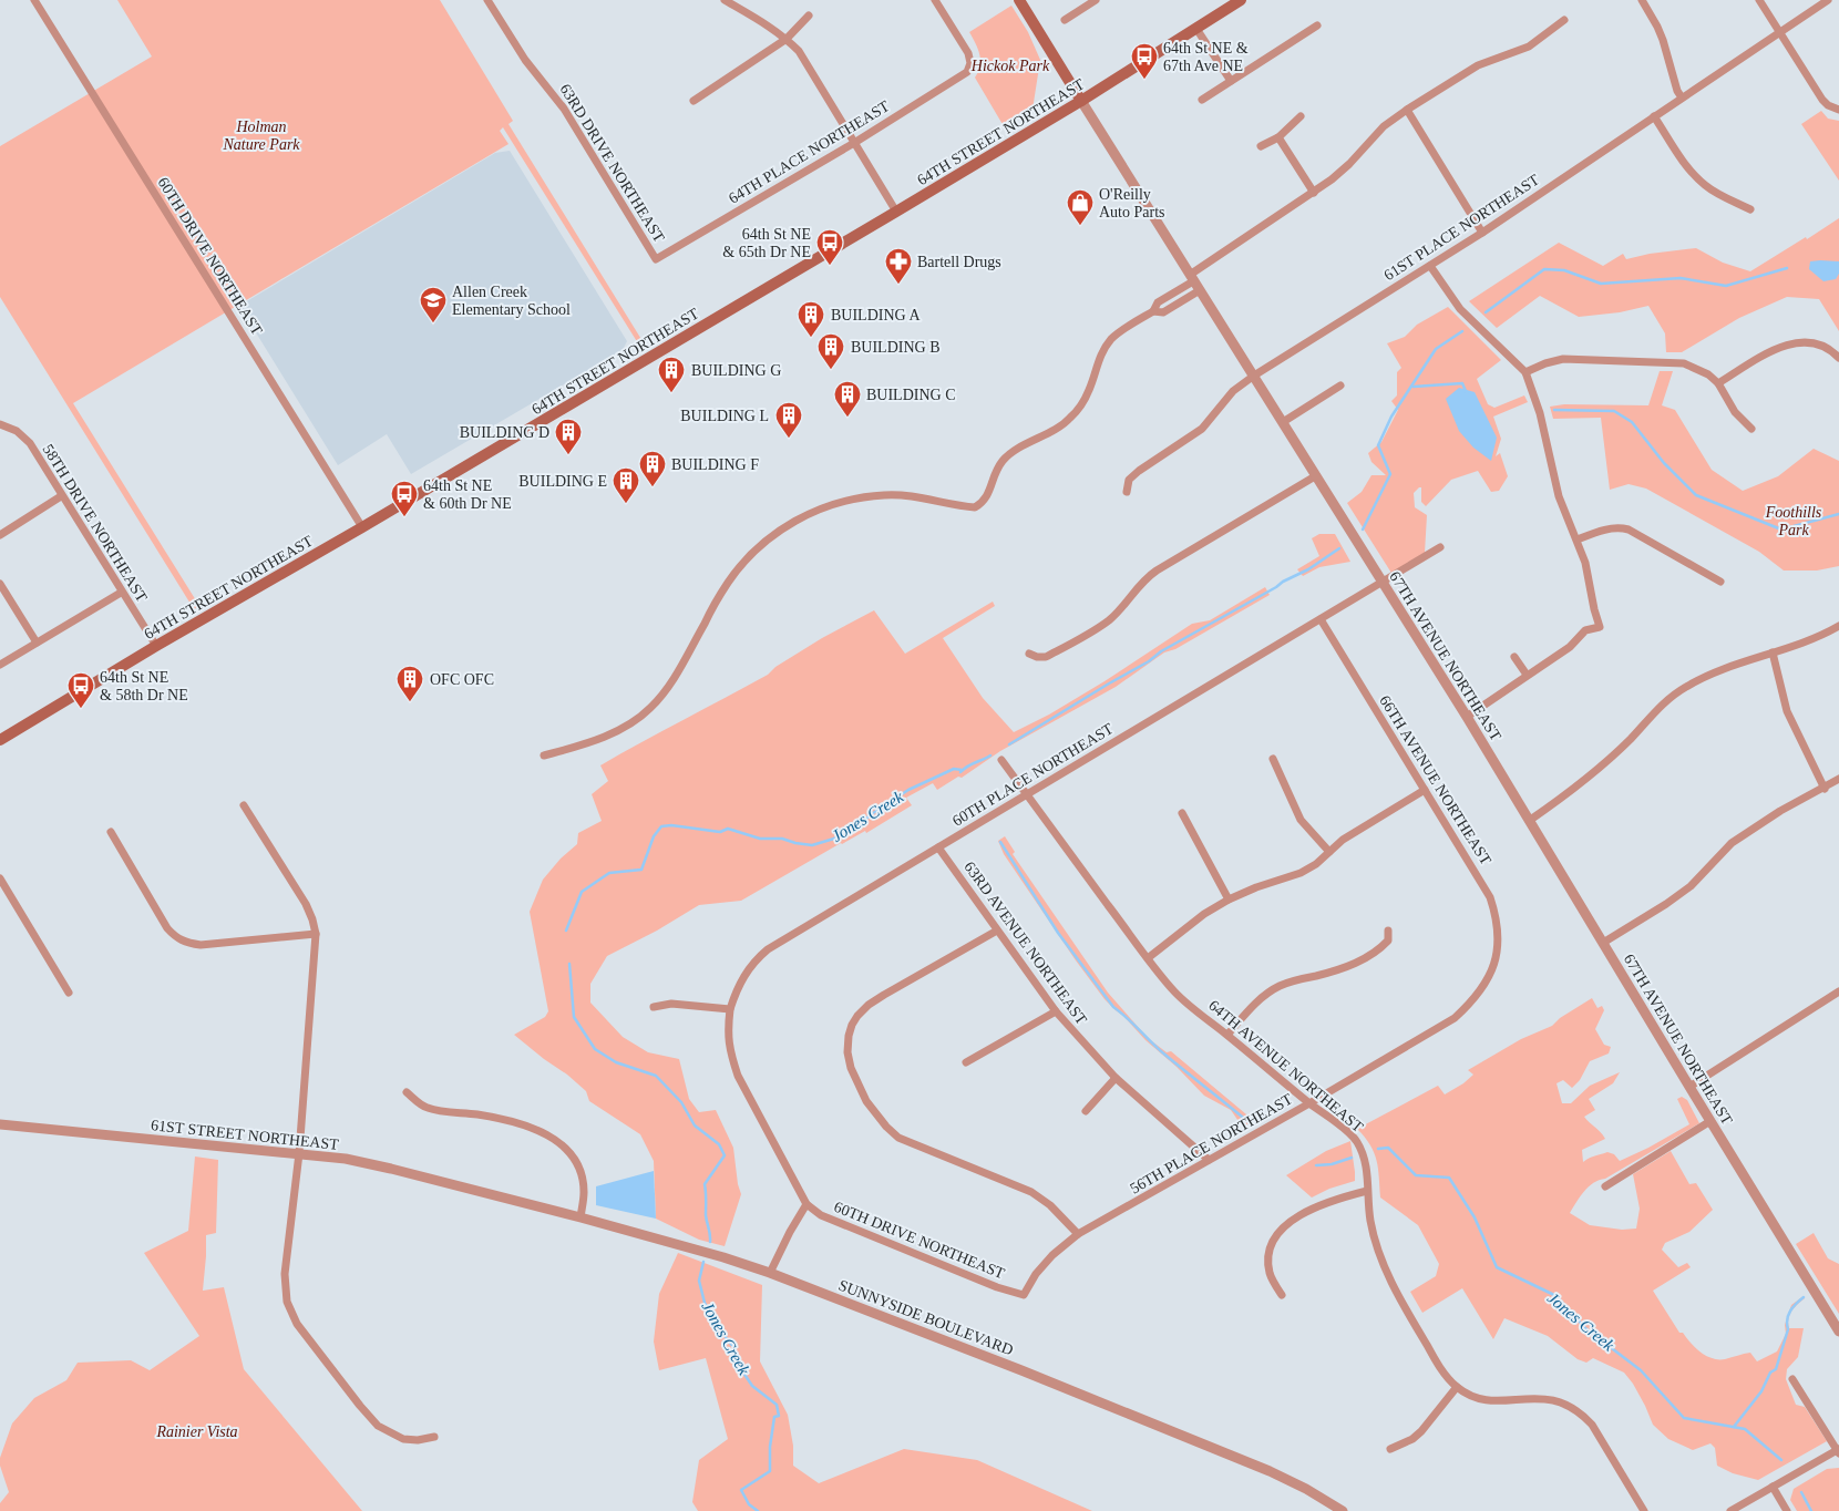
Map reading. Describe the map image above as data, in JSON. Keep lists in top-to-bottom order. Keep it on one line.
{"streets":{"main road":["64TH STREET NORTHEAST","67TH AVENUE NORTHEAST"],"street":["64TH PLACE NORTHEAST","63RD DRIVE NORTHEAST","61ST PLACE NORTHEAST","60TH DRIVE NORTHEAST","58TH DRIVE NORTHEAST","60TH PLACE NORTHEAST","66TH AVENUE NORTHEAST","63RD AVENUE NORTHEAST","64TH AVENUE NORTHEAST","61ST STREET NORTHEAST","56TH PLACE NORTHEAST","SUNNYSIDE BOULEVARD"]},"crossings":[["64TH STREET NORTHEAST","60TH DRIVE NORTHEAST"],["64TH STREET NORTHEAST","58TH DRIVE NORTHEAST"],["64TH STREET NORTHEAST","67TH AVENUE NORTHEAST"],["64TH PLACE NORTHEAST","63RD DRIVE NORTHEAST"],["61ST PLACE NORTHEAST","67TH AVENUE NORTHEAST"],["60TH DRIVE NORTHEAST","60TH PLACE NORTHEAST"],["60TH DRIVE NORTHEAST","56TH PLACE NORTHEAST"],["67TH AVENUE NORTHEAST","60TH PLACE NORTHEAST"],["60TH PLACE NORTHEAST","66TH AVENUE NORTHEAST"],["60TH PLACE NORTHEAST","63RD AVENUE NORTHEAST"],["60TH PLACE NORTHEAST","64TH AVENUE NORTHEAST"],["66TH AVENUE NORTHEAST","56TH PLACE NORTHEAST"],["63RD AVENUE NORTHEAST","56TH PLACE NORTHEAST"],["64TH AVENUE NORTHEAST","56TH PLACE NORTHEAST"],["61ST STREET NORTHEAST","SUNNYSIDE BOULEVARD"]],"water":["Jones Creek"],"parks":["Hickok Park","Holman Nature Park","Foothills Park","Rainier Vista"],"places":{"bus stop":["64th St NE & 67th Ave NE","64th St NE & 65th Dr NE","64th St NE & 60th Dr NE","64th St NE & 58th Dr NE"],"shop":["O'Reilly Auto Parts"],"pharmacy":["Bartell Drugs"],"school or university":["Allen Creek Elementary School"],"building":["BUILDING A","BUILDING B","BUILDING G","BUILDING C","BUILDING L","BUILDING D","BUILDING F","BUILDING E","OFC OFC"]}}
